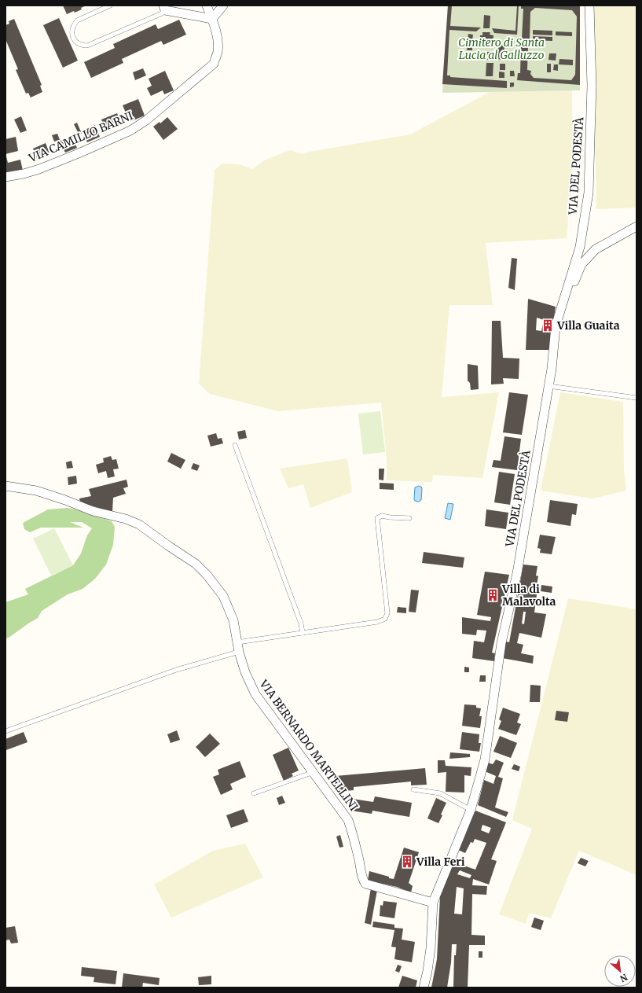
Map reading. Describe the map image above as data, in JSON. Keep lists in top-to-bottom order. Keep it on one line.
{"streets":{"street":["VIA CAMILLO BARNI","VIA DEL PODESTÀ","VIA BERNARDO MARTELLINI"]},"crossings":[["VIA DEL PODESTÀ","VIA BERNARDO MARTELLINI"]],"parks":["Cimitero di Santa Lucia al Galluzzo"],"places":{"building":["Villa Guaita","Villa di Malavolta","Villa Feri"]},"north":"bottom right"}
